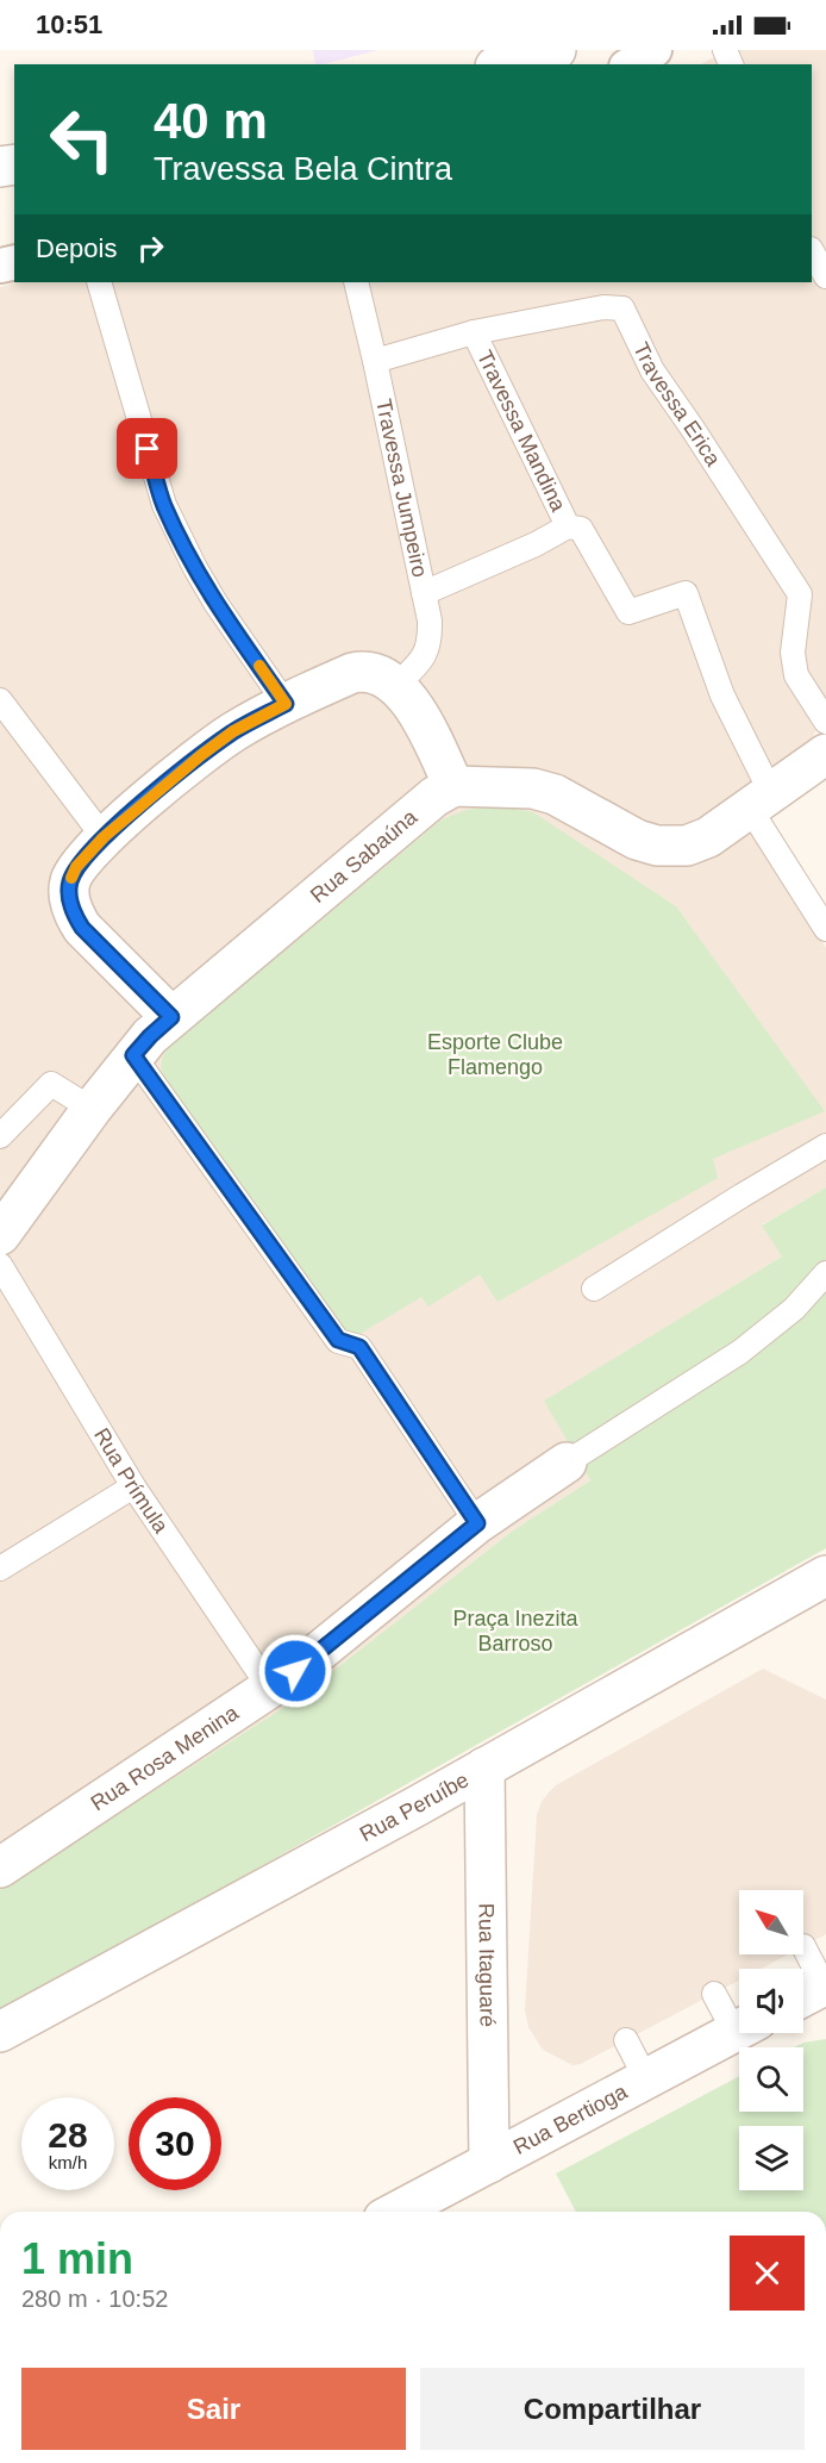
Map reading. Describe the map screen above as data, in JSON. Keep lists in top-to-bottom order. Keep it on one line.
{"streets":{"street":["Rua Sabaúna","Rua Rosa Menina","Rua Peruíbe","Rua Itaguaré","Rua Bertioga"],"lane":["Travessa Erica","Travessa Mandina","Travessa Jumpeiro","Rua Prímula"]},"crossings":[["Travessa Erica","Travessa Mandina"],["Travessa Erica","Travessa Jumpeiro"],["Rua Prímula","Rua Rosa Menina"],["Rua Peruíbe","Rua Itaguaré"],["Rua Itaguaré","Rua Bertioga"]],"parks":["Esporte Clube Flamengo","Praça Inezita Barroso"],"north":"top left","page":{"status":"10:51","turn":["40 m","Travessa Bela Cintra"],"then":"Depois","speed":"28 km/h","limit":"30","heading":["1 min","280 m · 10:52"],"buttons":["Sair","Compartilhar"]}}
